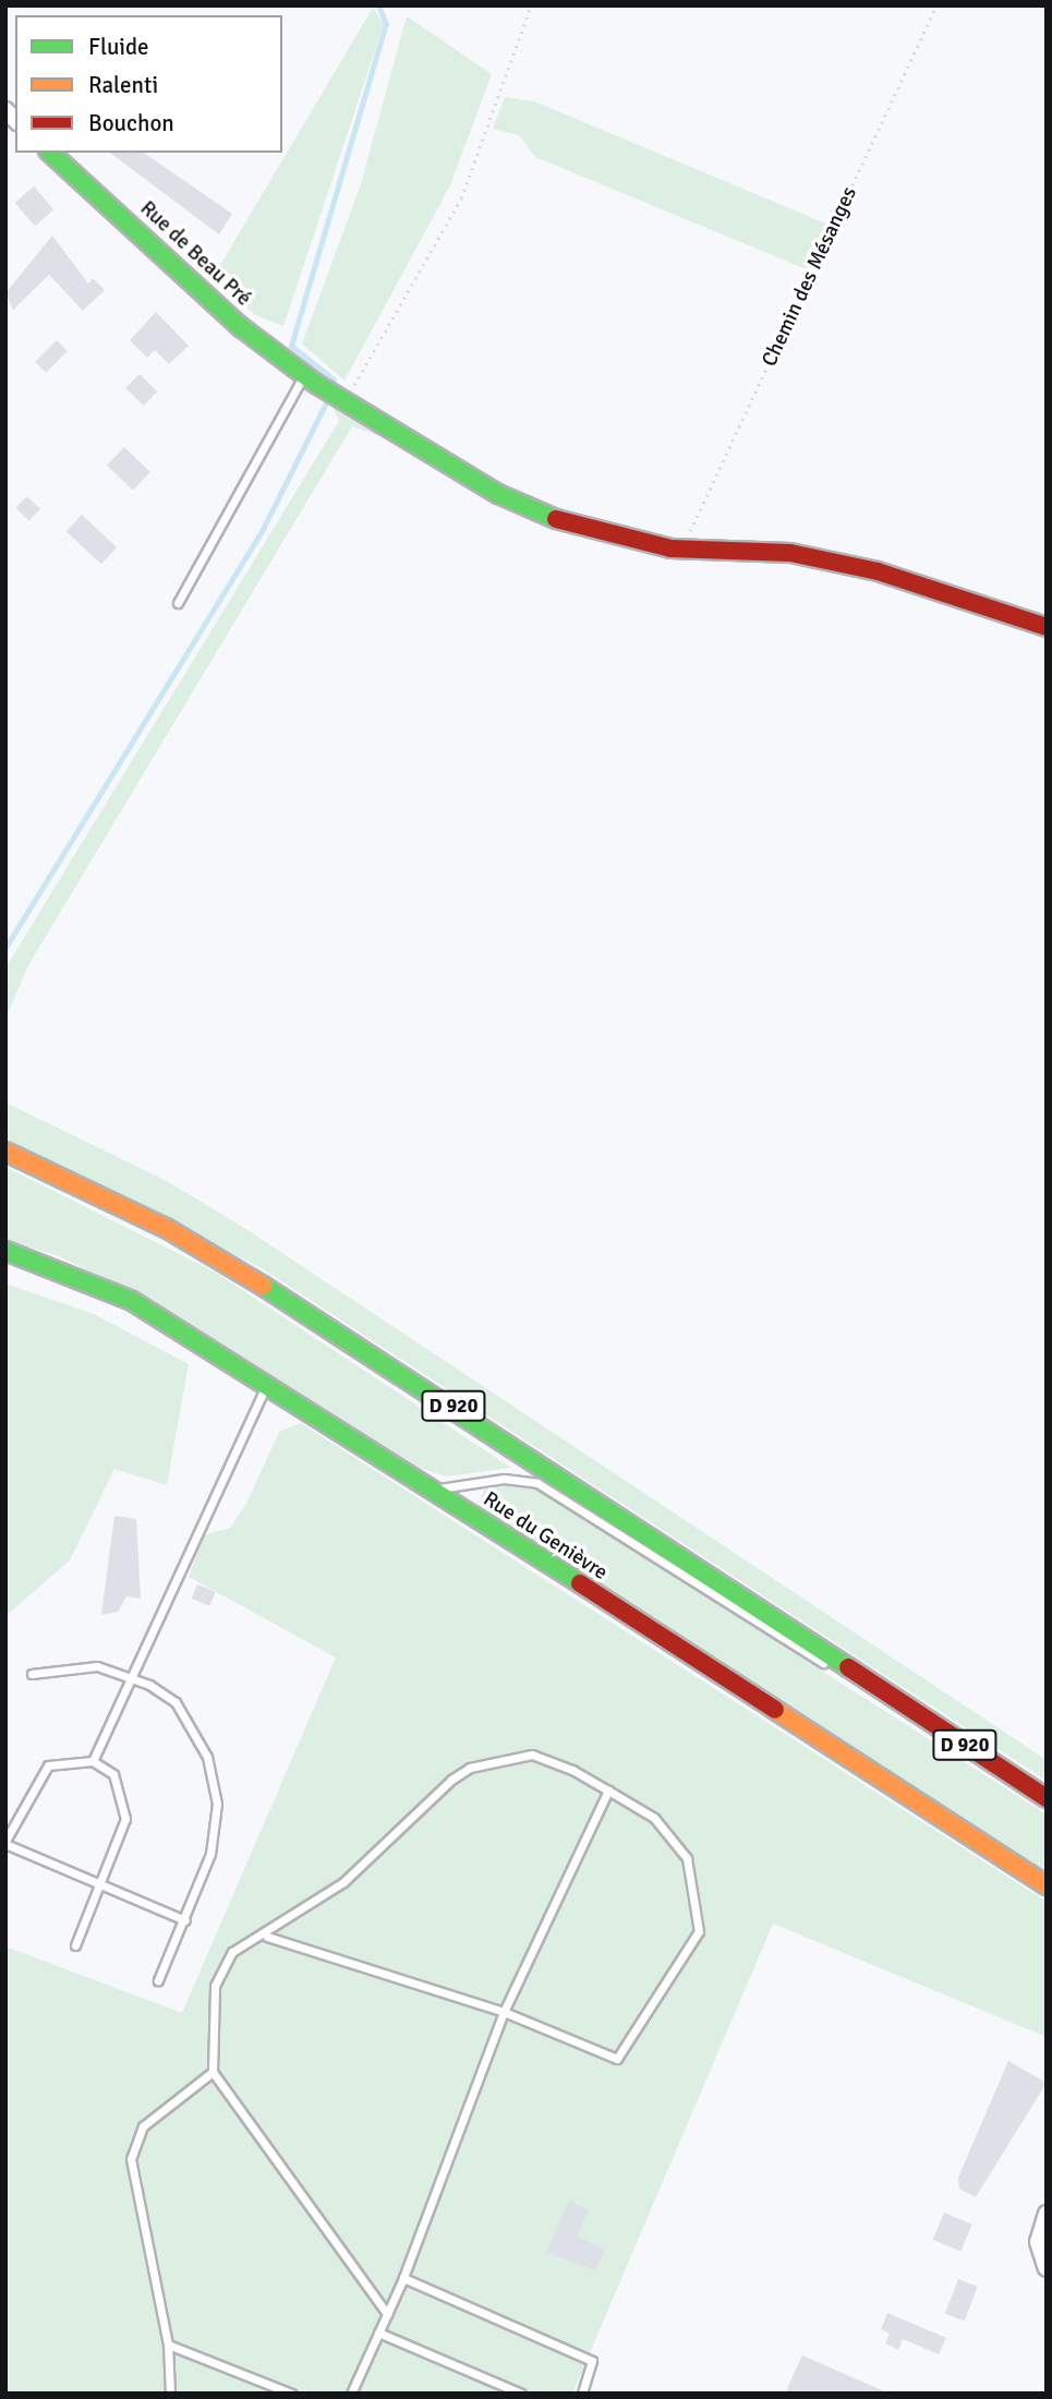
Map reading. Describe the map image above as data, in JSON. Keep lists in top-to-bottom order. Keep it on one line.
{"streets":{"street":["Rue de Beau Pré","D 920","Rue du Genièvre"],"path":["Chemin des Mésanges"]},"crossings":[["Rue de Beau Pré","Chemin des Mésanges"]],"legend":["Fluide","Ralenti","Bouchon"]}
